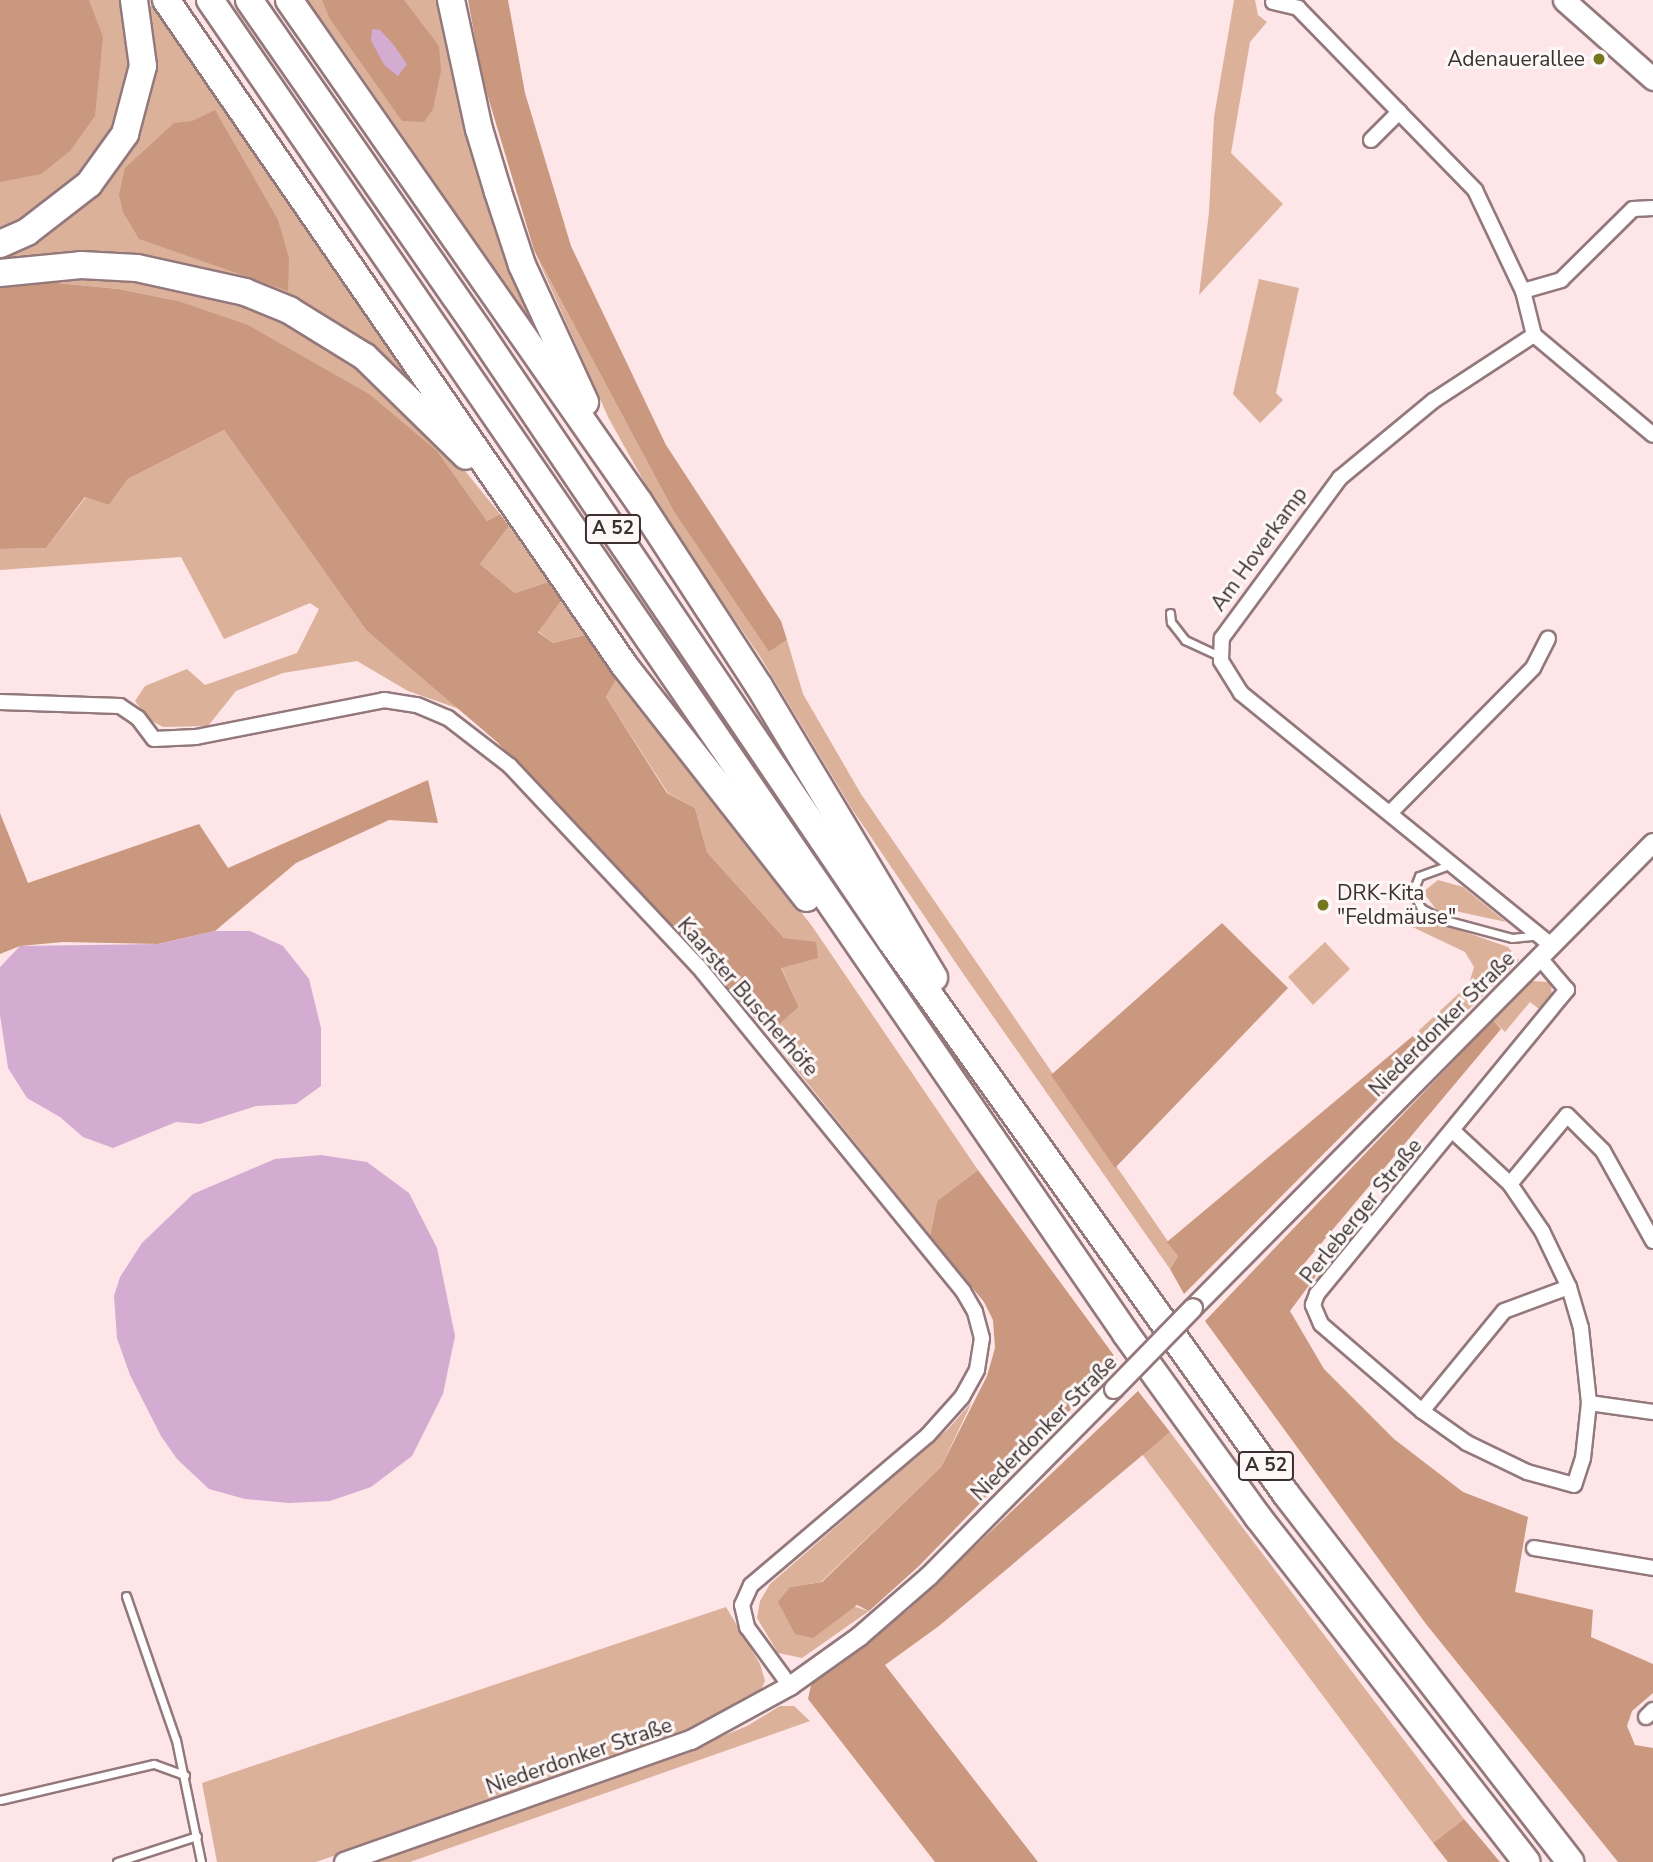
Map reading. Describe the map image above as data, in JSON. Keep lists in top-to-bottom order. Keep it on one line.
{"streets":{"highway":["A 52"],"street":["Am Hoverkamp","Kaarster Buscherhöfe","Niederdonker Straße","Perleberger Straße"]},"crossings":[["Kaarster Buscherhöfe","Niederdonker Straße"],["Niederdonker Straße","Perleberger Straße"]],"places":["Adenauerallee","DRK-Kita \"Feldmäuse\""]}
